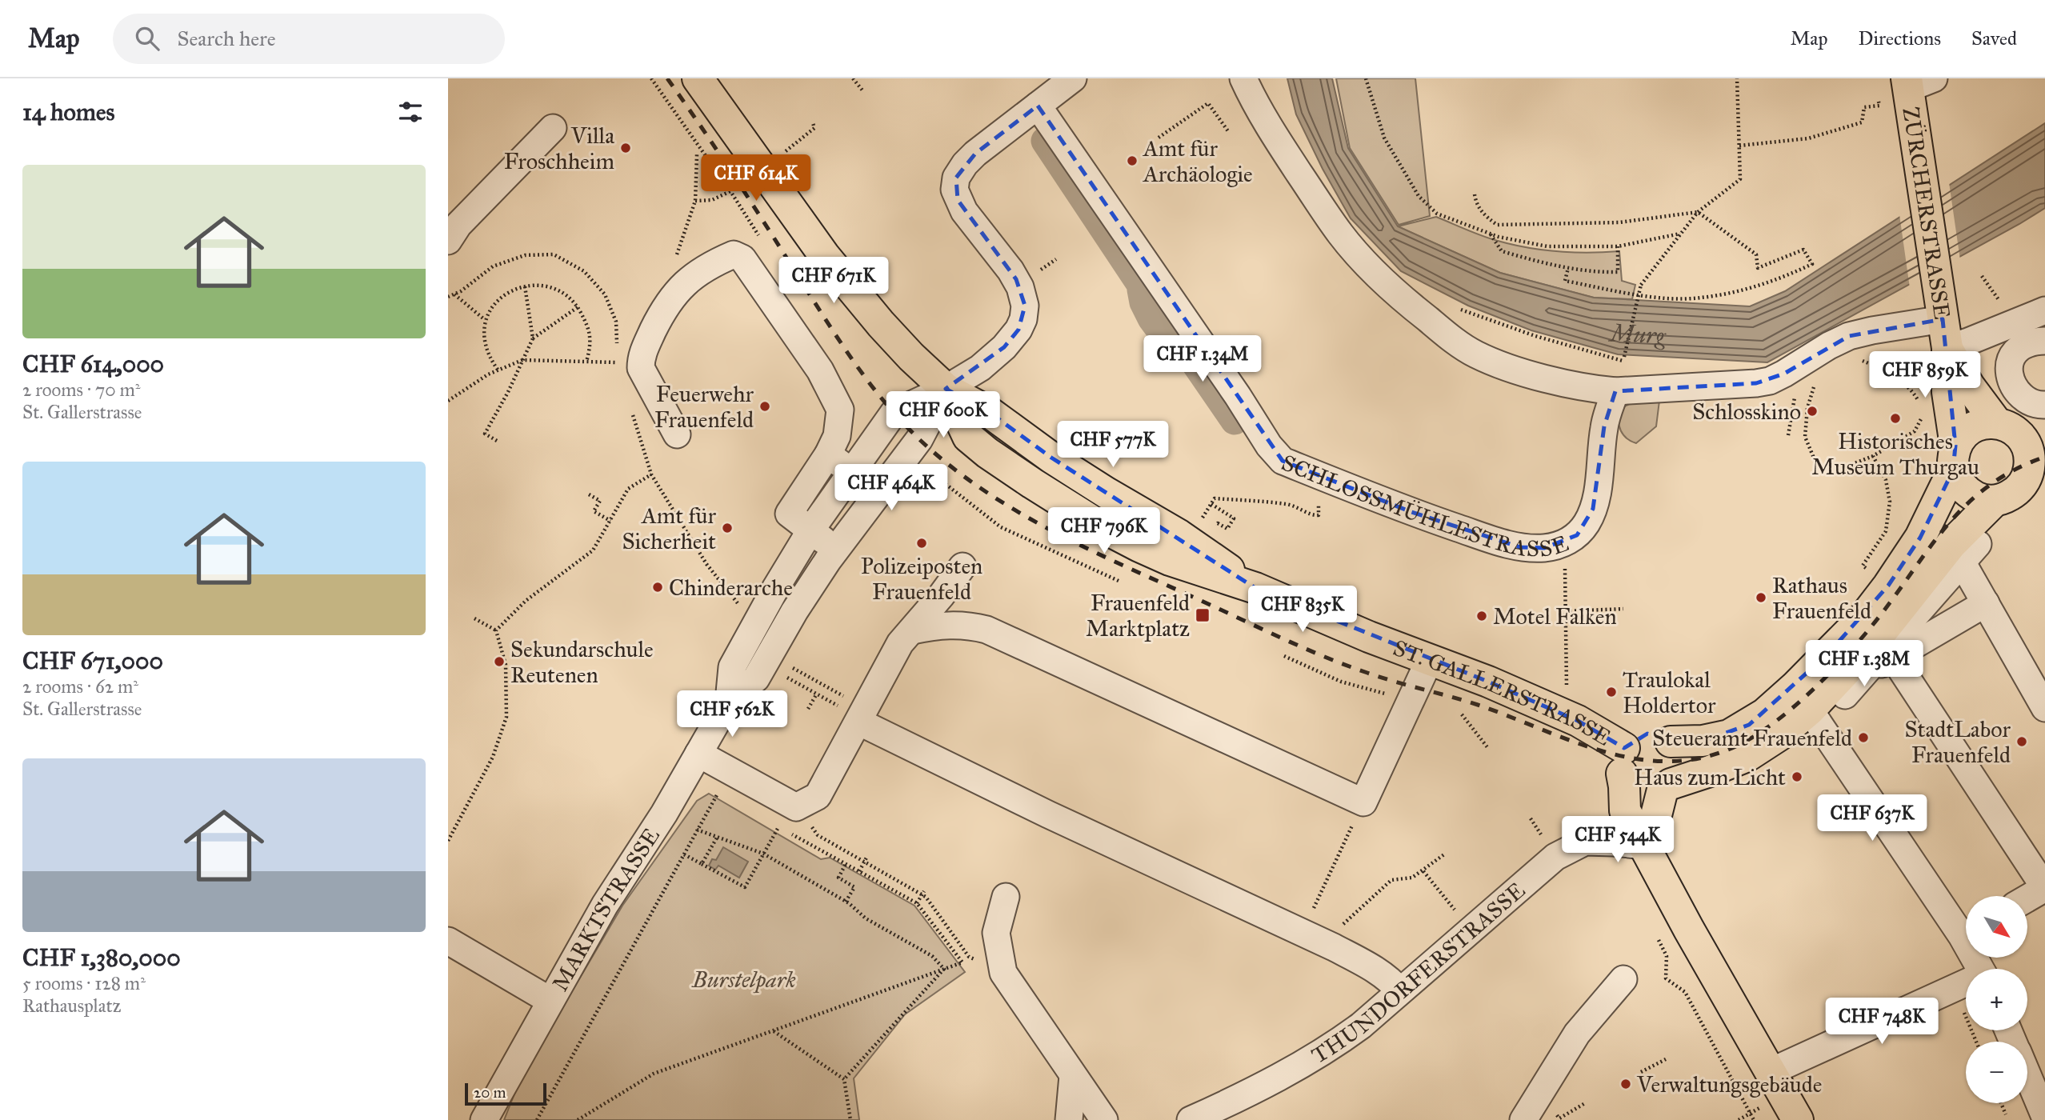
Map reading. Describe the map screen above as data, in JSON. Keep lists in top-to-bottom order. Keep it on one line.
{"streets":{"main road":["ZÜRCHERSTRASSE","ST. GALLERSTRASSE"],"street":["SCHLOSSMÜHLESTRASSE","MARKTSTRASSE","THUNDORFERSTRASSE"]},"crossings":[["ST. GALLERSTRASSE","MARKTSTRASSE"]],"water":["Murg"],"parks":["Burstelpark"],"places":{"other":["Villa Froschheim","Amt für Archäologie","Feuerwehr Frauenfeld","Schlosskino","Historisches Museum Thurgau","Amt für Sicherheit","Polizeiposten Frauenfeld","Chinderarche","Rathaus Frauenfeld","Motel Falken","Sekundarschule Reutenen","Traulokal Holdertor","Steueramt Frauenfeld","StadtLabor Frauenfeld","Haus zum Licht","Verwaltungsgebäude"],"transit":["Frauenfeld Marktplatz"]},"scale_bar":"20 m","north":"bottom right","page":{"header":"Map","search":"Search here","nav":["Map","Directions","Saved"],"heading":"14 homes","list":[{"name":"CHF 614,000","note":"2 rooms · 70 m² · St. Gallerstrasse"},{"name":"CHF 671,000","note":"2 rooms · 62 m² · St. Gallerstrasse"},{"name":"CHF 1,380,000","note":"5 rooms · 128 m² · Rathausplatz"}],"price":["CHF 614K","CHF 671K","CHF 1.34M","CHF 859K","CHF 600K","CHF 577K","CHF 464K","CHF 796K","CHF 835K","CHF 1.38M","CHF 562K","CHF 637K","CHF 544K","CHF 748K"],"map_buttons":["+","−"],"scale":"20 m"}}
